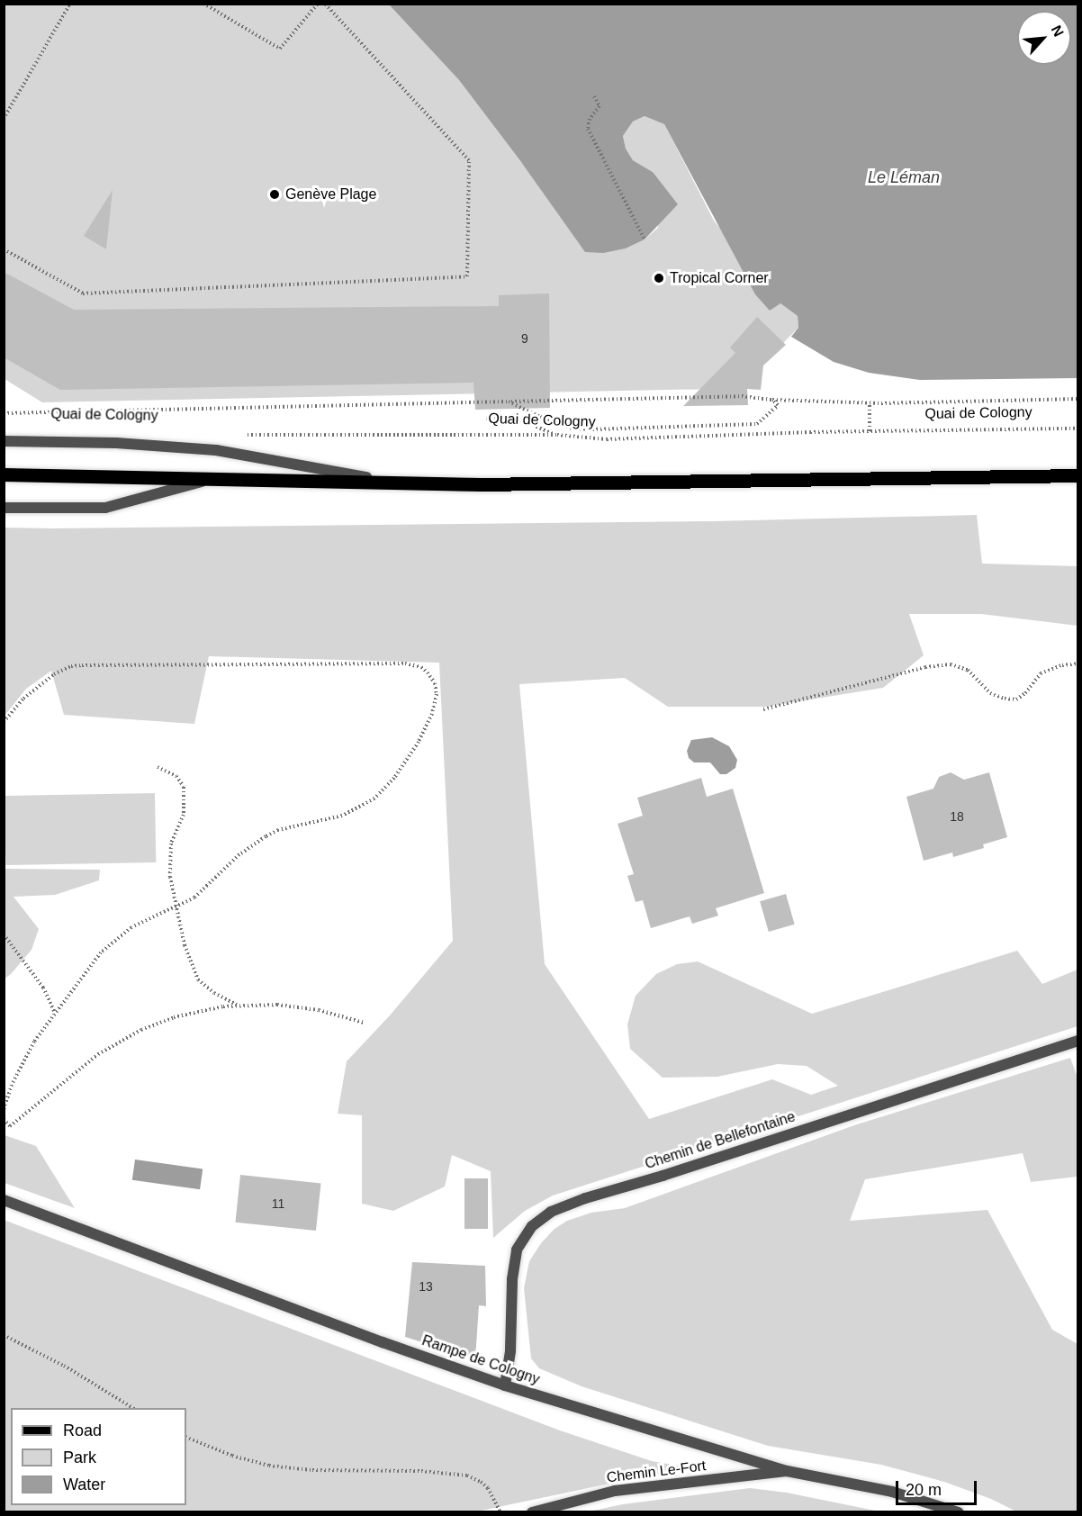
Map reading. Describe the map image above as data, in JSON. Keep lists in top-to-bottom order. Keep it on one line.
{"streets":{"street":["Chemin de Bellefontaine","Rampe de Cologny","Chemin Le-Fort"],"path":["Quai de Cologny"]},"crossings":[["Chemin de Bellefontaine","Rampe de Cologny"],["Rampe de Cologny","Chemin Le-Fort"]],"water":["Le Léman"],"places":["Genève Plage","Tropical Corner"],"house_numbers":["9","18","11","13"],"legend":["Road","Park","Water"],"scale_bar":"20 m","north":"top right"}
